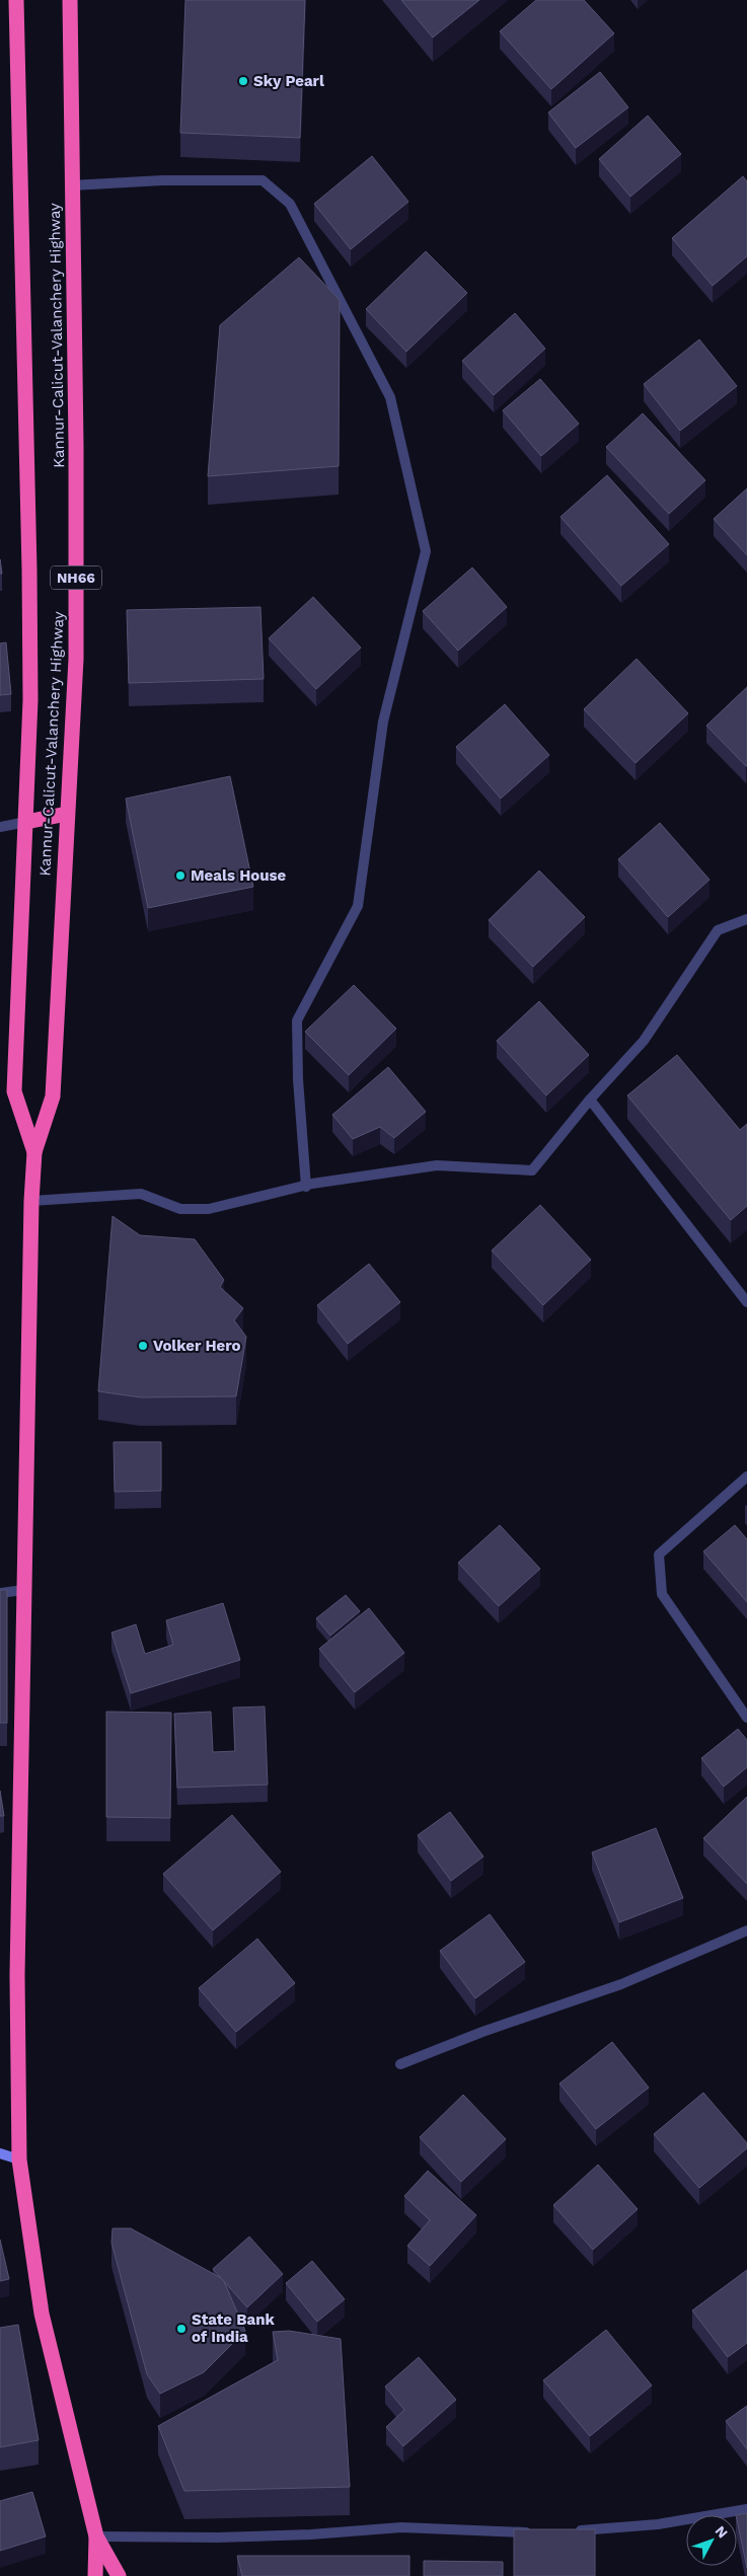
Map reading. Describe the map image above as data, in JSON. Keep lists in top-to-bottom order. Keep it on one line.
{"streets":{"highway":["Kannur-Calicut-Valanchery Highway","NH66"]},"places":["Sky Pearl","Meals House","Volker Hero","State Bank of India"],"north":"top right"}
